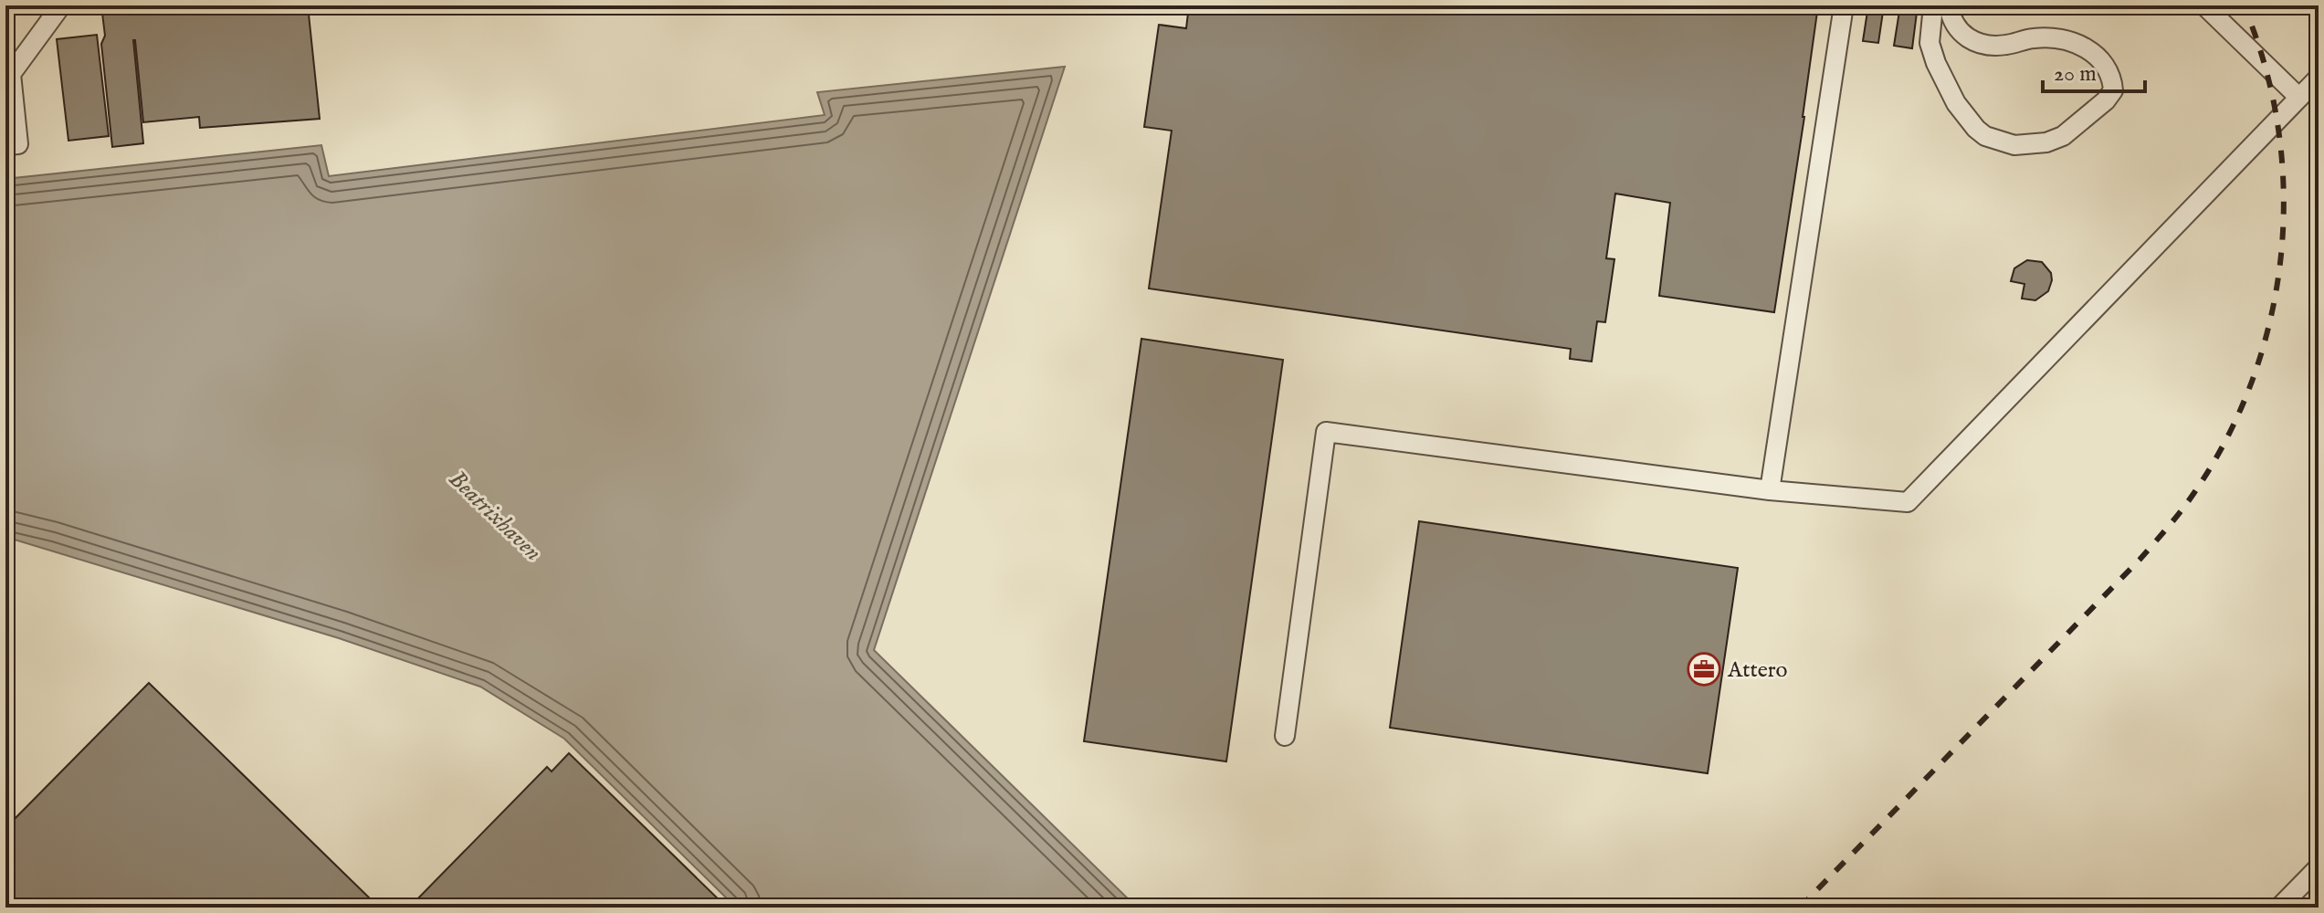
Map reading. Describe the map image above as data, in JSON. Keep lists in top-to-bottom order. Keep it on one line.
{"water":["Beatrixhaven"],"places":{"office":["Attero"]},"scale_bar":"20 m"}
